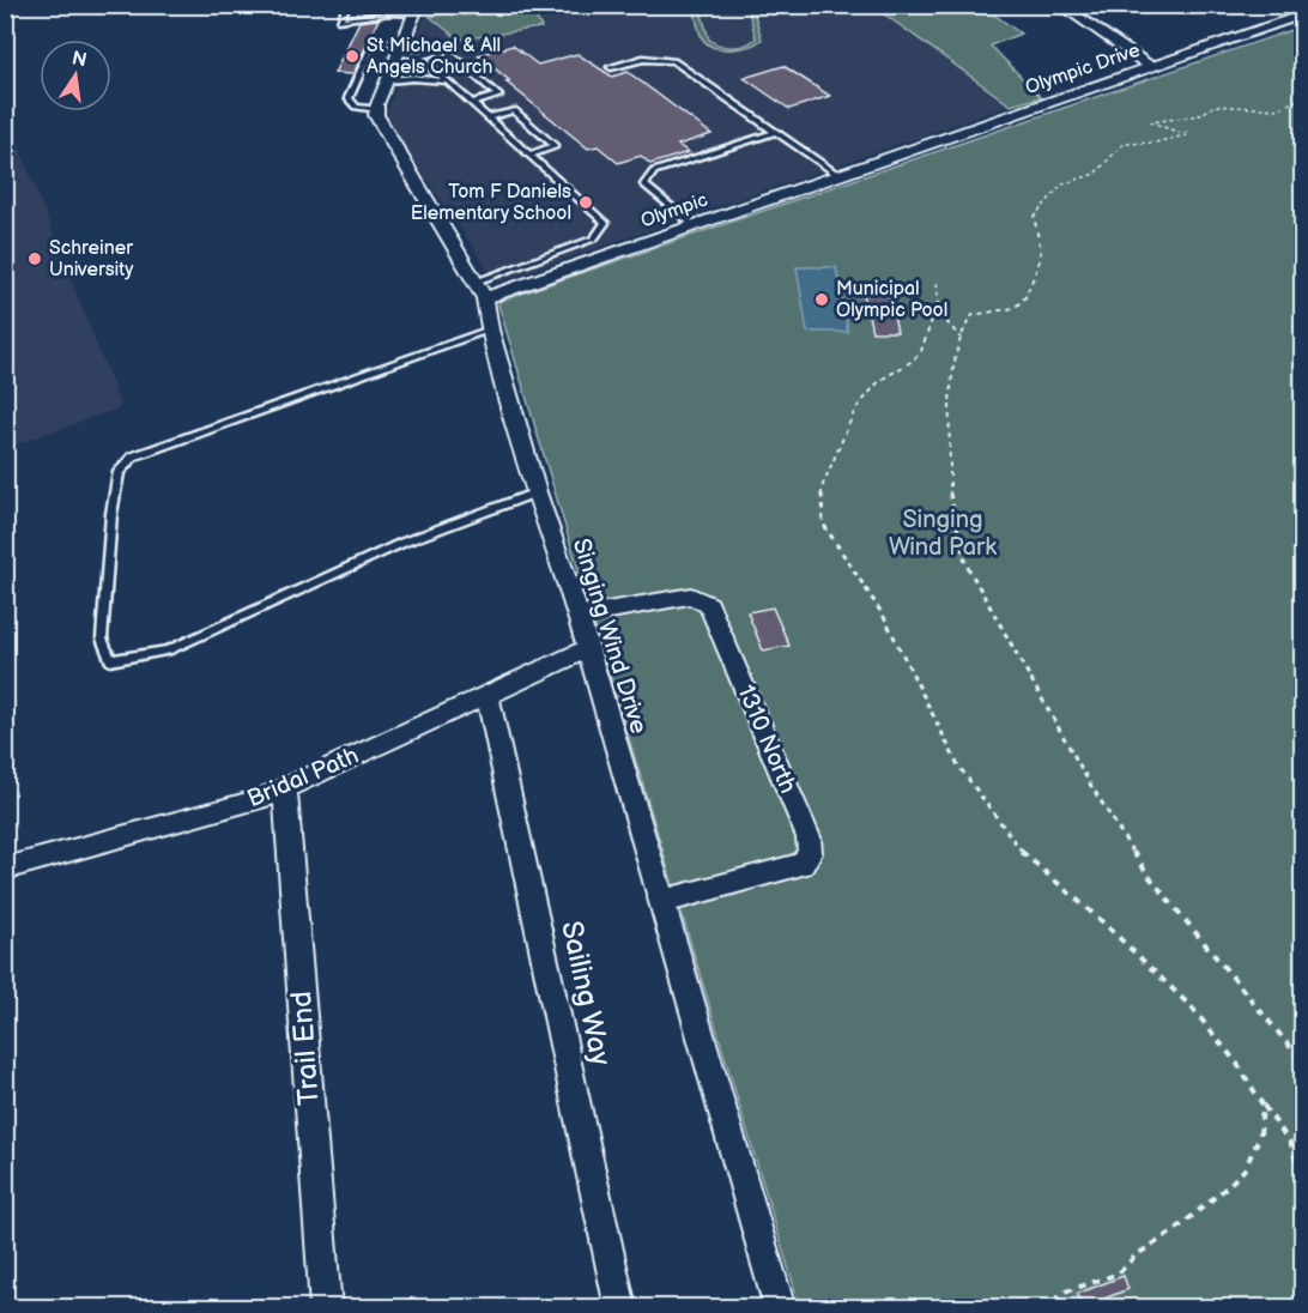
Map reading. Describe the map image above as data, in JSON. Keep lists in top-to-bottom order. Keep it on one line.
{"streets":{"street":["Olympic Drive","Olympic","Singing Wind Drive","1310 North","Bridal Path","Sailing Way","Trail End"]},"crossings":[["Olympic Drive","Olympic"],["Olympic","Singing Wind Drive"],["Singing Wind Drive","1310 North"],["Singing Wind Drive","Bridal Path"],["Bridal Path","Sailing Way"],["Bridal Path","Trail End"]],"parks":["Singing Wind Park"],"places":["St Michael & All Angels Church","Tom F Daniels Elementary School","Schreiner University","Municipal Olympic Pool"],"north":"top"}
